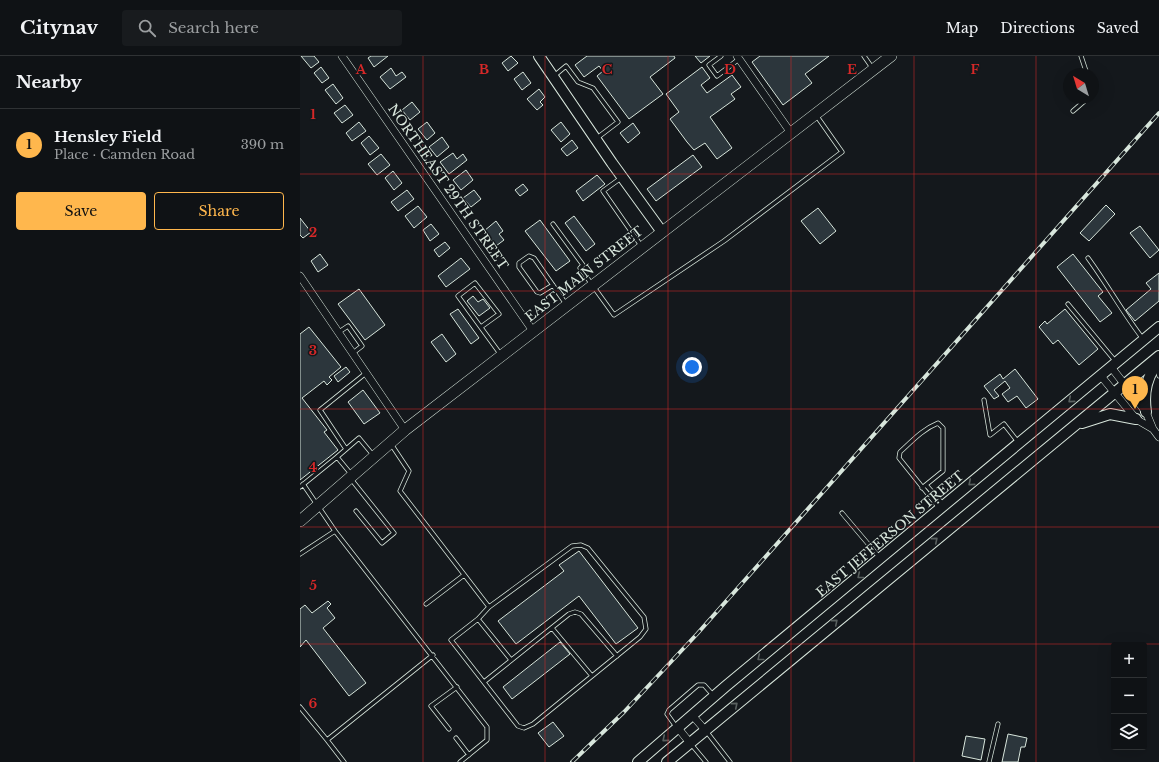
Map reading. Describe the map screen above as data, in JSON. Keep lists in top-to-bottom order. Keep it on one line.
{"streets":{"main road":["EAST MAIN STREET","EAST JEFFERSON STREET"],"street":["NORTHEAST 29TH STREET"]},"crossings":[["NORTHEAST 29TH STREET","EAST MAIN STREET"]],"north":"top left","page":{"header":"Citynav","search":"Search here","nav":["Map","Directions","Saved"],"heading":"Nearby","list":[{"mark":"1","name":"Hensley Field","note":"Place · Camden Road","value":"390 m"}],"buttons":["Save","Share"],"pins":"1","map_buttons":["+","−"]},"grid":{"columns":["A","B","C","D","E","F"],"rows":["1","2","3","4","5","6"]}}
